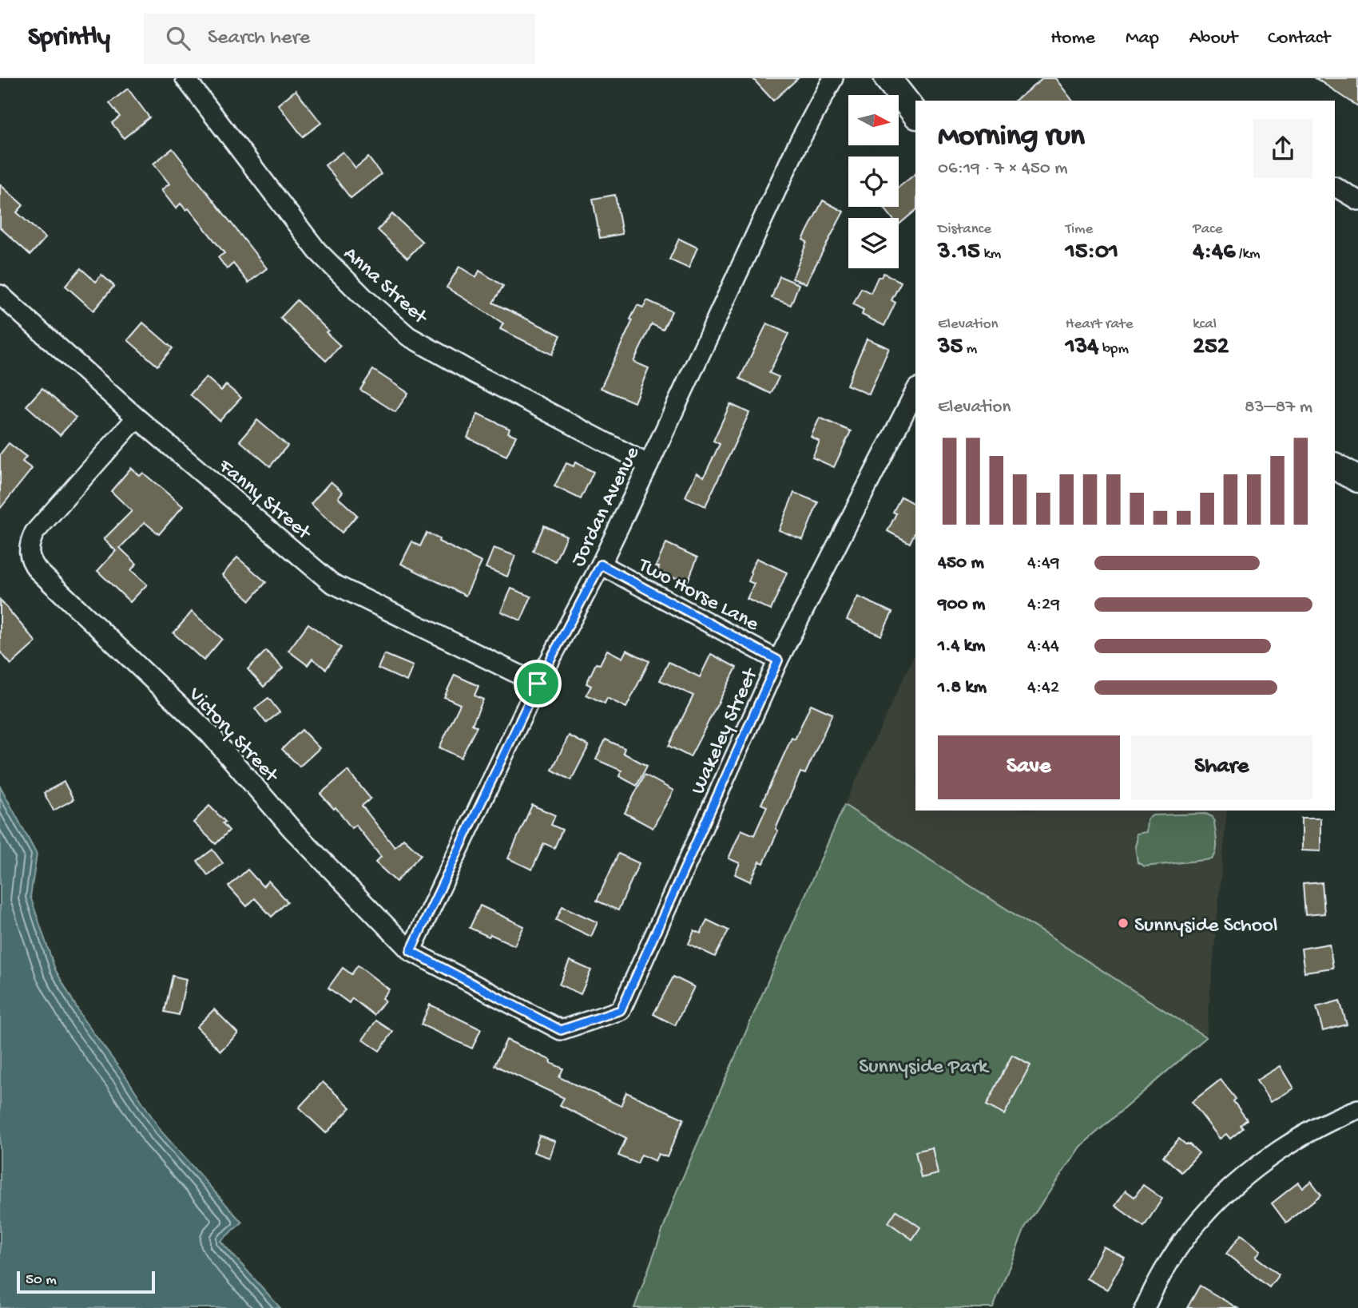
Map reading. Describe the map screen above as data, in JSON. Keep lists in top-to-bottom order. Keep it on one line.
{"streets":{"street":["Anna Street","Fanny Street","Jordan Avenue","Two Horse Lane","Wakeley Street","Victory Street"]},"crossings":[["Anna Street","Jordan Avenue"],["Fanny Street","Jordan Avenue"],["Fanny Street","Victory Street"],["Jordan Avenue","Two Horse Lane"],["Jordan Avenue","Victory Street"],["Two Horse Lane","Wakeley Street"],["Wakeley Street","Victory Street"]],"parks":["Sunnyside Park"],"places":["Sunnyside School"],"scale_bar":"50 m","north":"right","page":{"header":"Sprintly","search":"Search here","nav":["Home","Map","About","Contact"],"heading":["Morning run","06:19 · 7 × 450 m"],"stats":[["Distance","3.15 km"],["Time","15:01"],["Pace","4:46 /km"],["Elevation","35 m"],["Heart rate","134 bpm"],["kcal","252"]],"chart":["Elevation","83–87 m"],"list":[{"name":"450 m","note":"4:49"},{"name":"900 m","note":"4:29"},{"name":"1.4 km","note":"4:44"},{"name":"1.8 km","note":"4:42"}],"buttons":["Save","Share"],"scale":"50 m"}}
